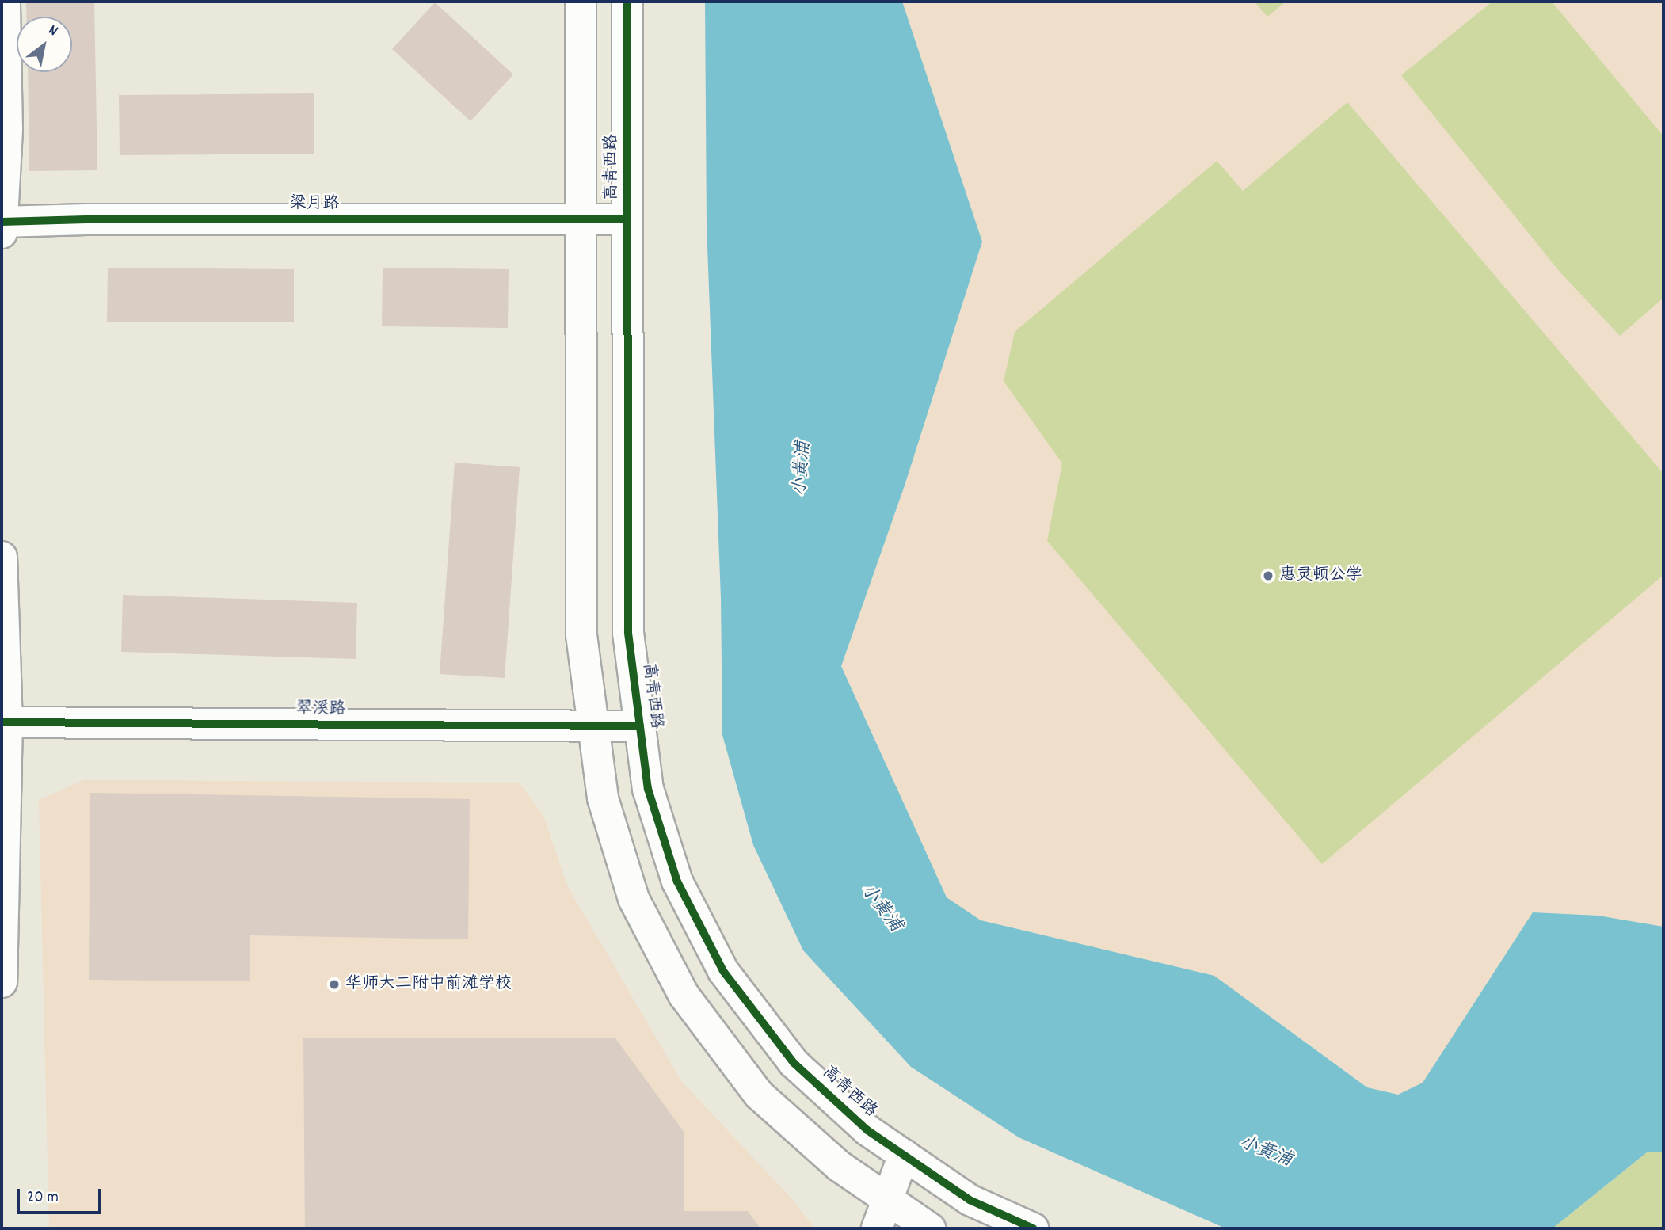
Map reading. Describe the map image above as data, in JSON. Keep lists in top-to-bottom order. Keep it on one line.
{"streets":{"street":["高青西路","梁月路","翠溪路"]},"crossings":[["高青西路","梁月路"],["高青西路","翠溪路"]],"water":["小黄浦"],"places":["惠灵顿公学","华师大二附中前滩学校"],"scale_bar":"20 m","north":"top right"}
